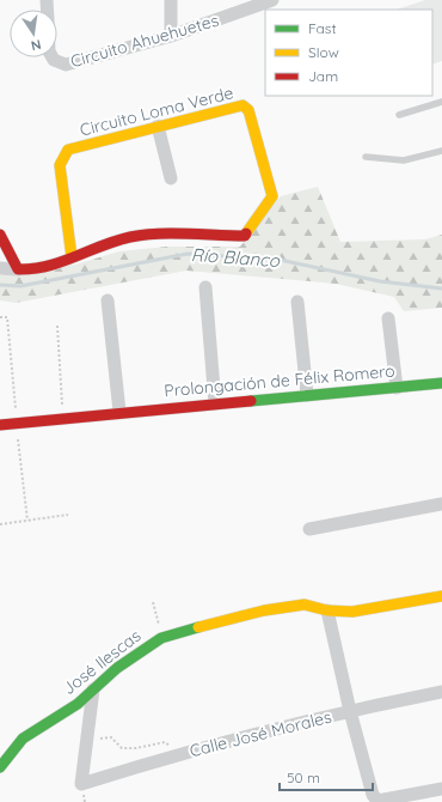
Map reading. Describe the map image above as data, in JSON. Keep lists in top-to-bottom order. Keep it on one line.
{"streets":{"street":["Circuito Ahuehuetes","Circuito Loma Verde","Prolongación de Félix Romero","José Ilescas","Calle José Morales"]},"water":["Río Blanco"],"legend":["Fast","Slow","Jam"],"scale_bar":"50 m","north":"bottom"}
